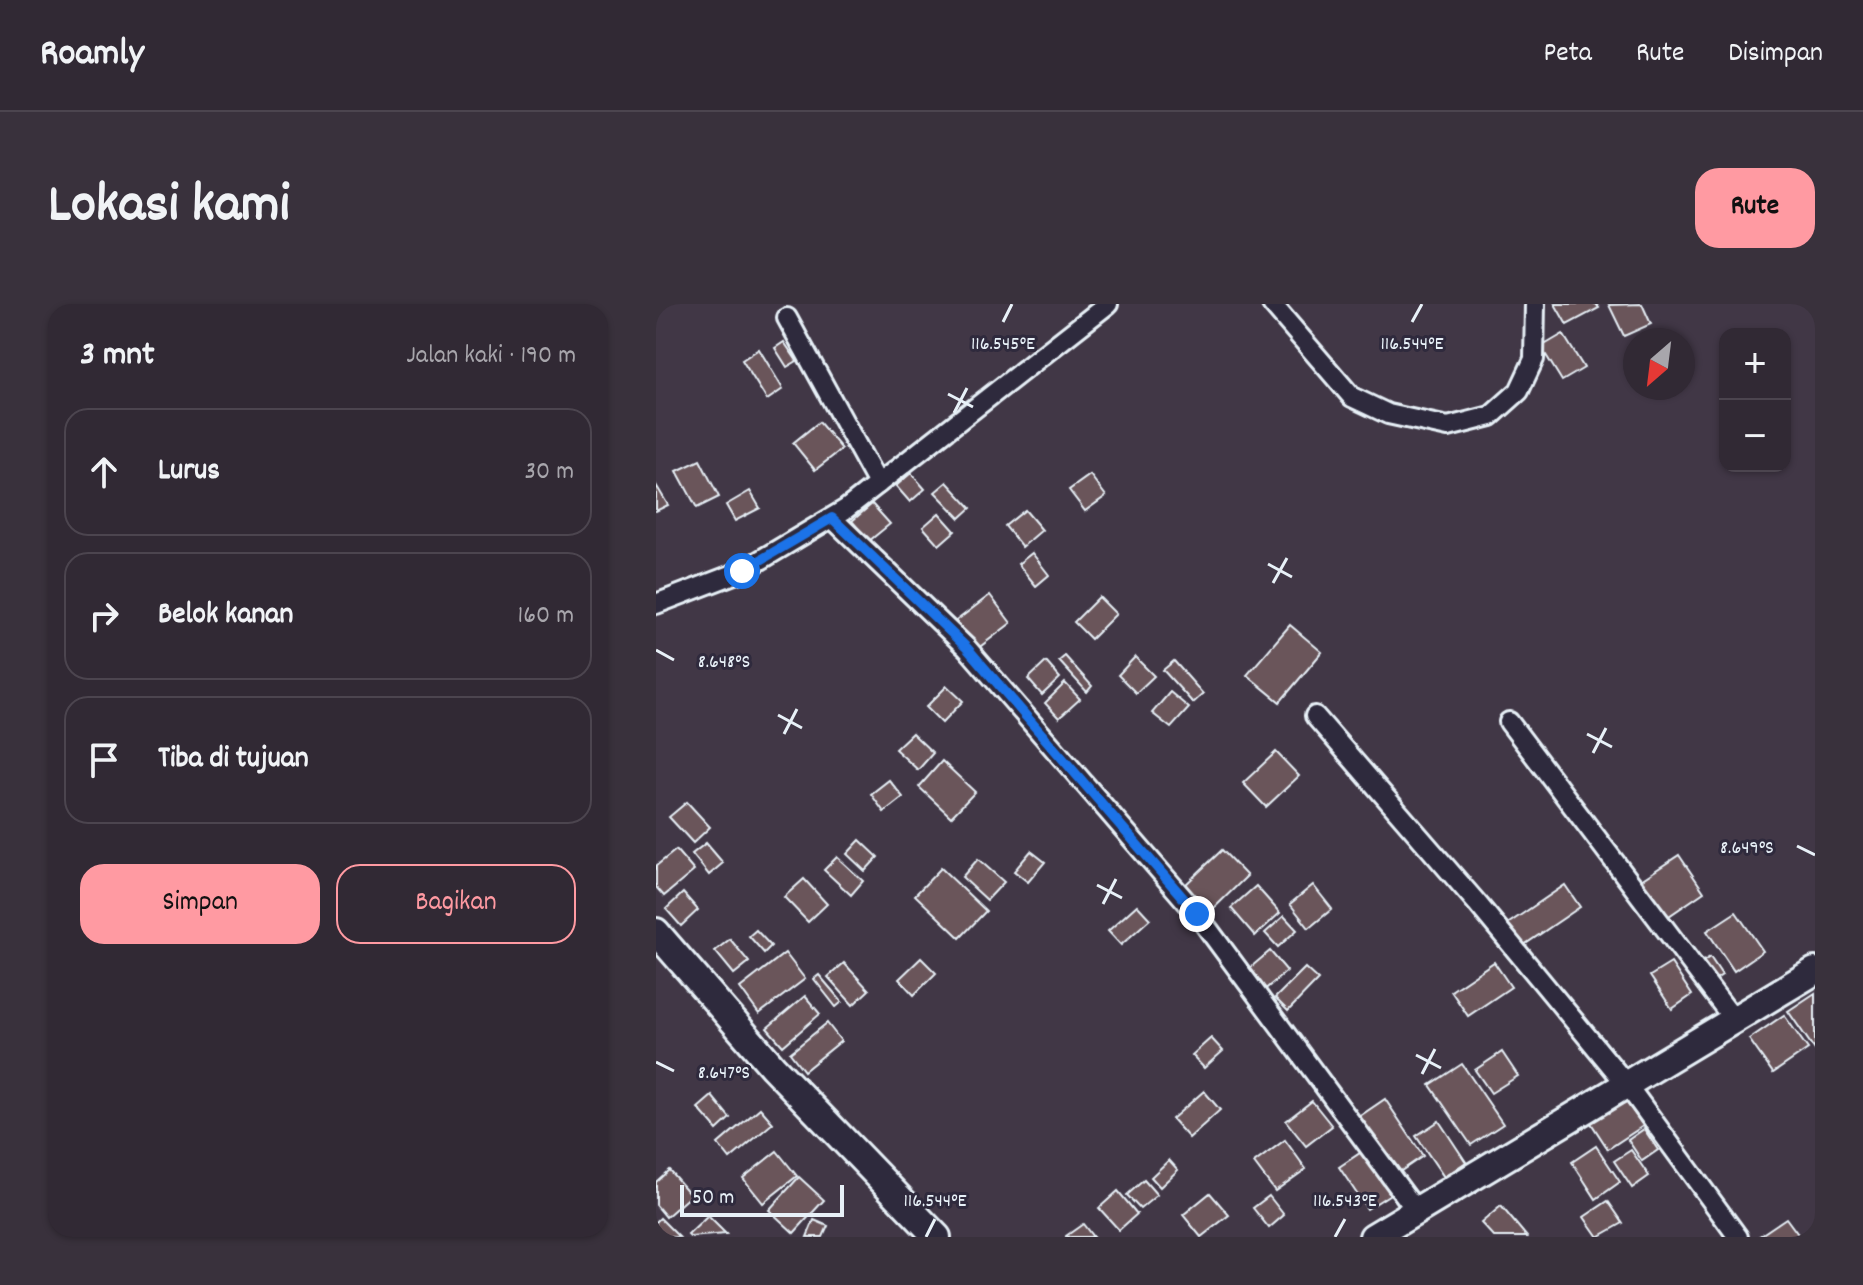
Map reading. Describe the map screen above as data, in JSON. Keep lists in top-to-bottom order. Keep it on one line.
{"scale_bar":"50 m","north":"bottom left","page":{"header":"Roamly","nav":["Peta","Rute","Disimpan"],"title":"Lokasi kami","buttons":["Rute",["Simpan","Bagikan"]],"heading":["3 mnt","Jalan kaki · 190 m"],"map_buttons":["+","−"],"list":[["Lurus","30 m"],["Belok kanan","160 m"],"Tiba di tujuan"],"scale":"50 m"},"coordinates":["116.545°E","116.544°E","8.648°S","8.649°S","8.647°S","116.543°E"]}
